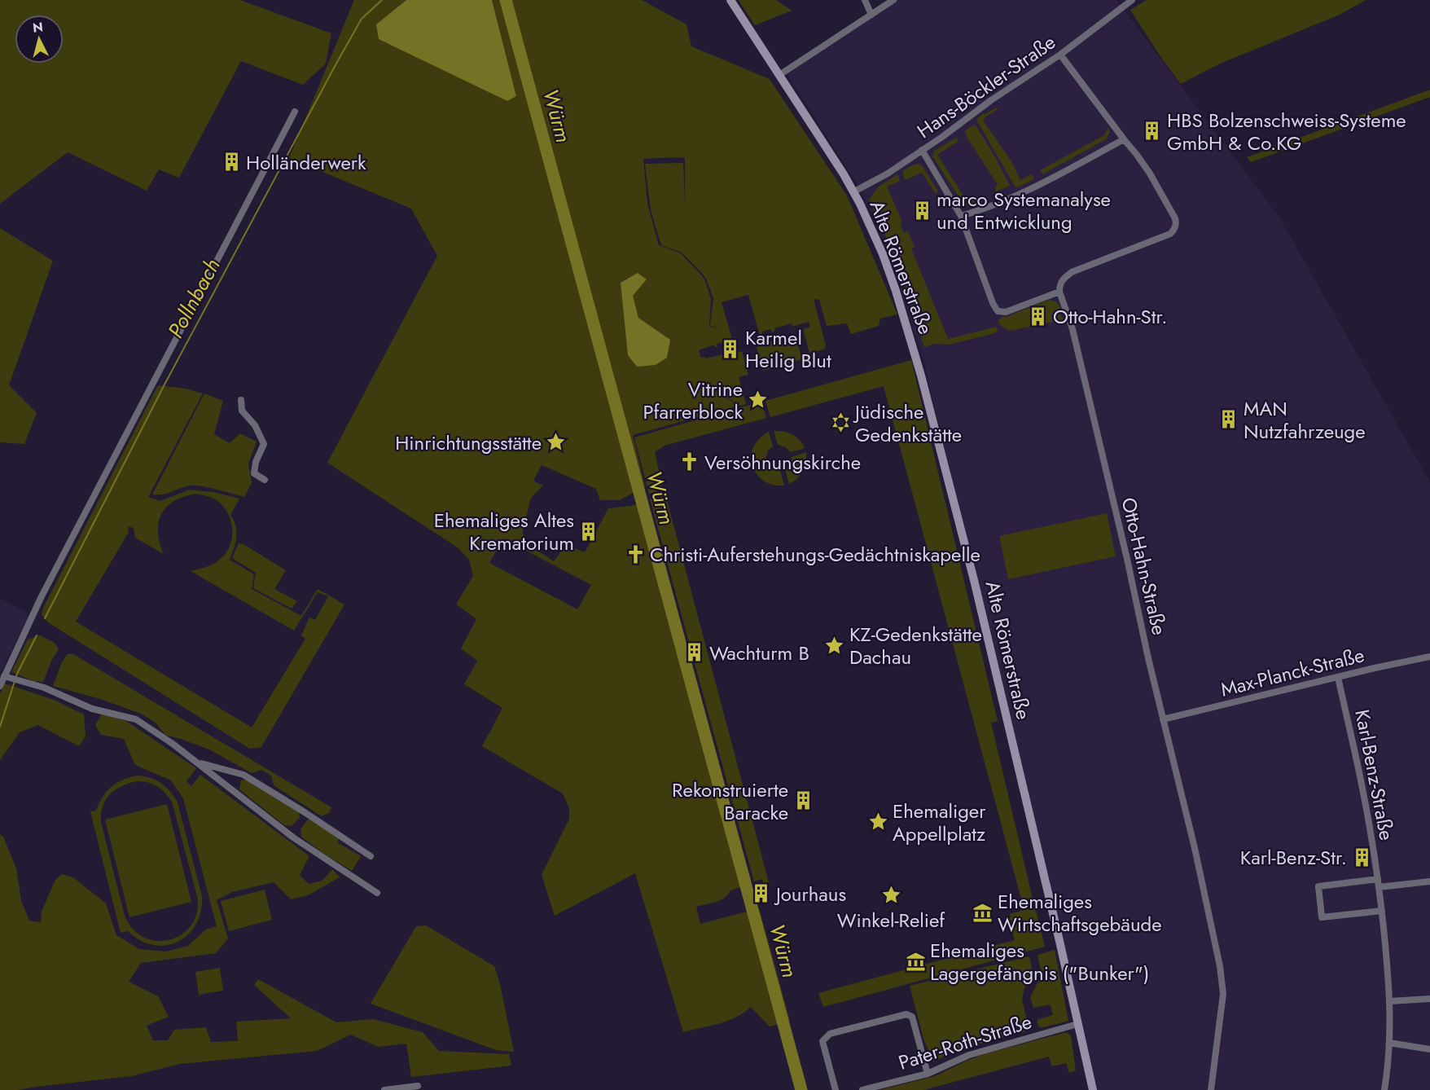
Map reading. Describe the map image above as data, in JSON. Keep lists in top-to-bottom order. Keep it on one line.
{"streets":{"main road":["Alte Römerstraße"],"street":["Hans-Böckler-Straße","Otto-Hahn-Straße","Max-Planck-Straße","Karl-Benz-Straße","Pater-Roth-Straße"]},"crossings":[["Hans-Böckler-Straße","Alte Römerstraße"],["Alte Römerstraße","Pater-Roth-Straße"],["Otto-Hahn-Straße","Max-Planck-Straße"],["Max-Planck-Straße","Karl-Benz-Straße"]],"water":["Würm","Pollnbach"],"places":{"building":["HBS Bolzenschweiss-Systeme GmbH & Co.KG","Holländerwerk","marco Systemanalyse und Entwicklung","Otto-Hahn-Str.","Karmel Heilig Blut","MAN Nutzfahrzeuge","Ehemaliges Altes Krematorium","Wachturm B","Rekonstruierte Baracke","Karl-Benz-Str.","Jourhaus"],"place":["Vitrine Pfarrerblock","Hinrichtungsstätte","KZ-Gedenkstätte Dachau","Ehemaliger Appellplatz","Winkel-Relief"],"synagogue":["Jüdische Gedenkstätte"],"church":["Versöhnungskirche","Christi-Auferstehungs-Gedächtniskapelle"],"museum":["Ehemaliges Wirtschaftsgebäude","Ehemaliges Lagergefängnis (\"Bunker\")"]},"north":"top"}
